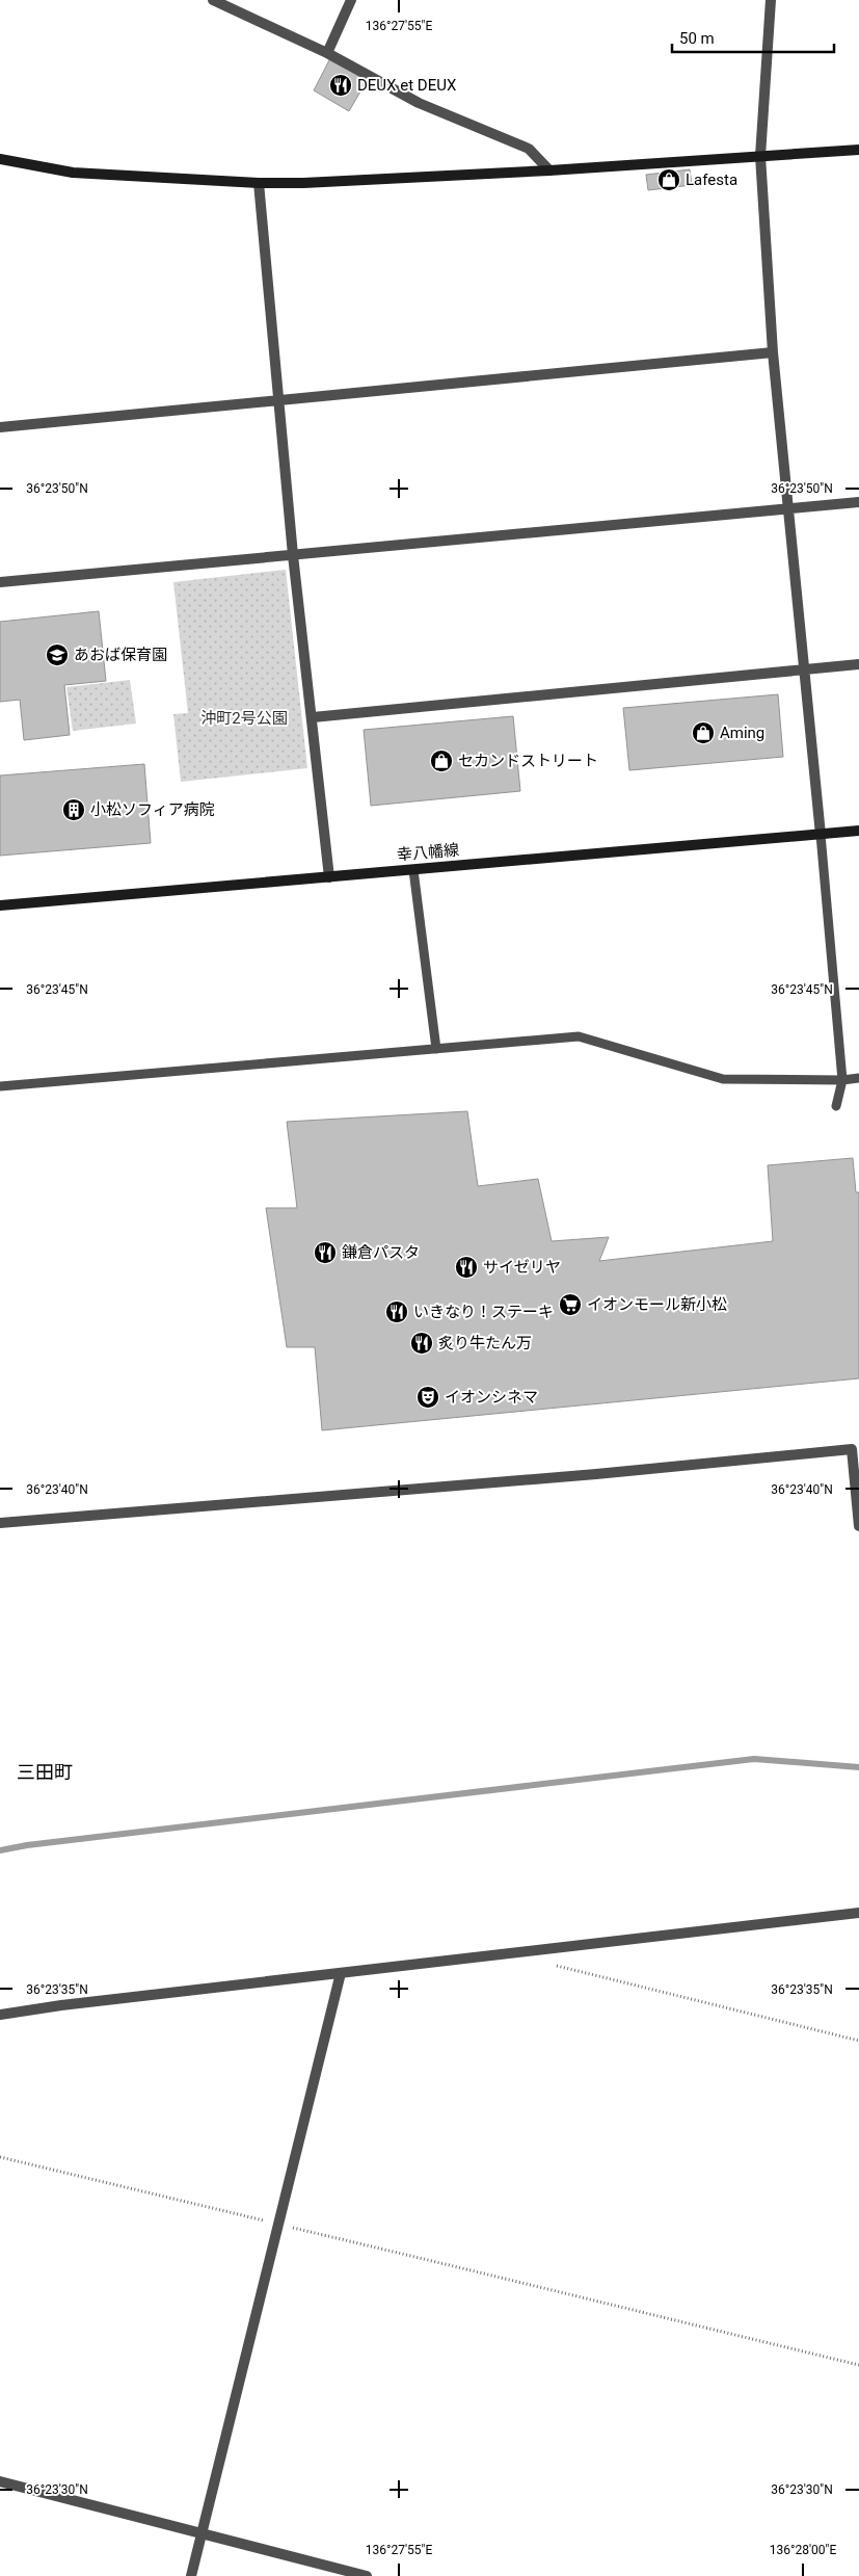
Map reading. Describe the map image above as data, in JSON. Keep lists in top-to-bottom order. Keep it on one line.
{"streets":{"street":["幸八幡線"]},"districts":["三田町"],"parks":["沖町2号公園"],"places":{"restaurant":["DEUX et DEUX","鎌倉パスタ","サイゼリヤ","いきなり！ステーキ","炙り牛たん万"],"shop":["Lafesta","Aming","セカンドストリート"],"school or university":["あおば保育園"],"building":["小松ソフィア病院"],"supermarket":["イオンモール新小松"],"theatre":["イオンシネマ"]},"scale_bar":"50 m","coordinates":["136°27'55\"E","36°23'50\"N","36°23'45\"N","36°23'40\"N","36°23'35\"N","36°23'30\"N","136°28'00\"E"]}
